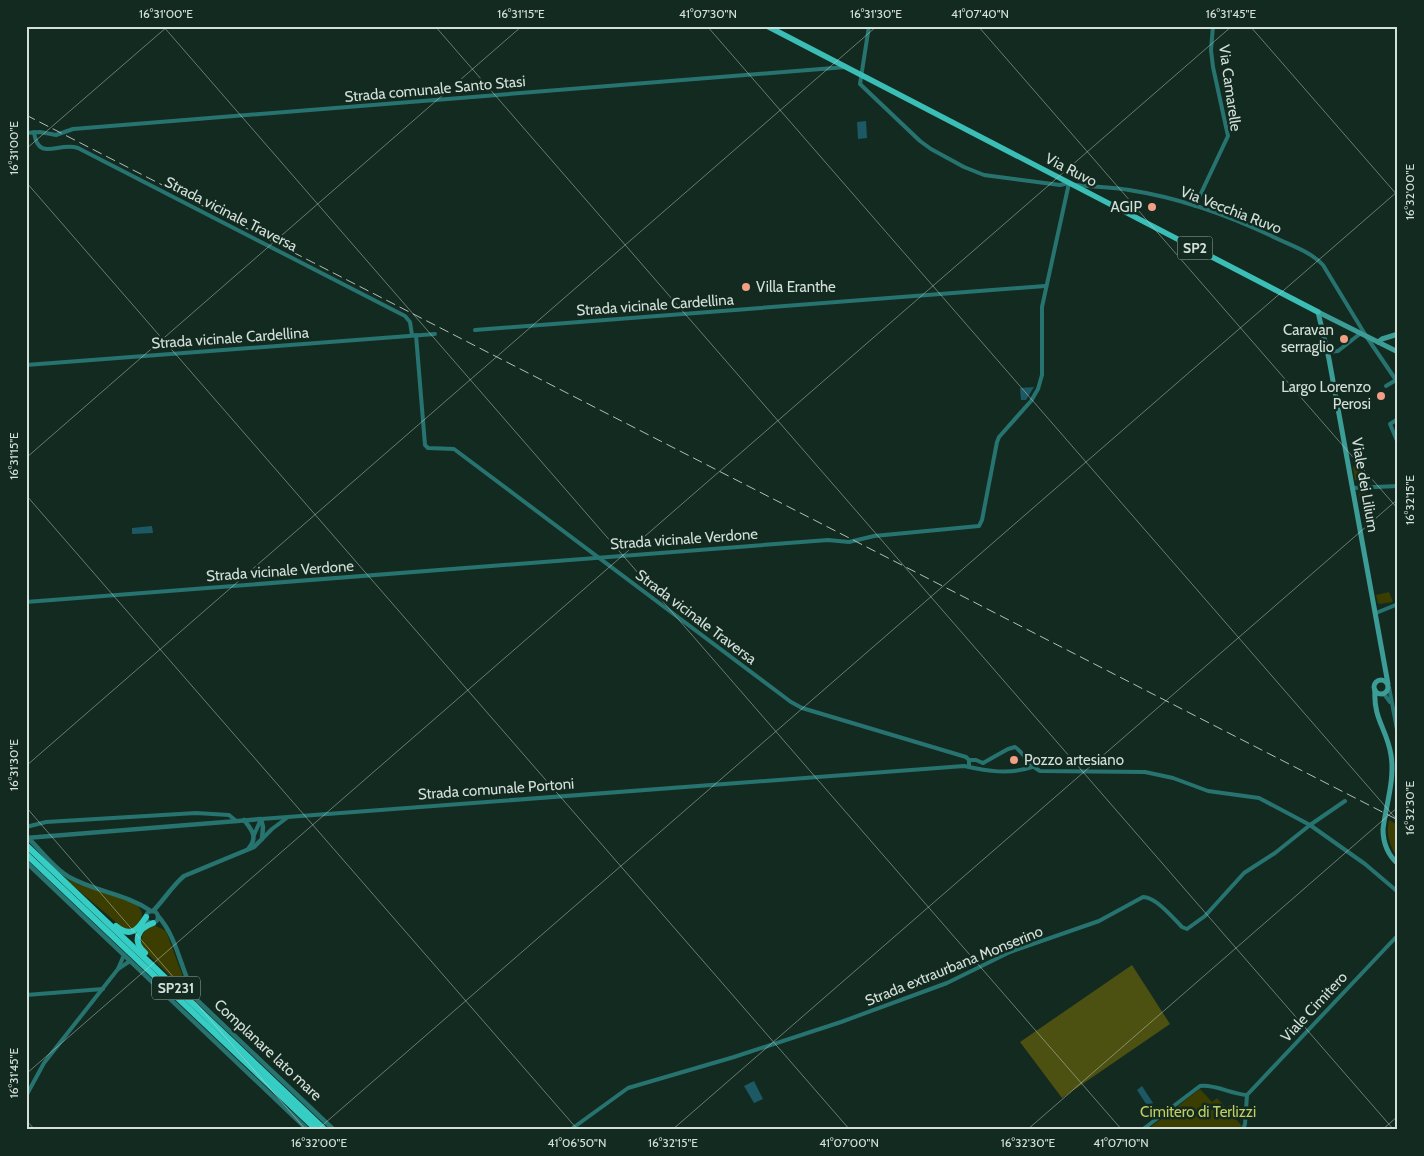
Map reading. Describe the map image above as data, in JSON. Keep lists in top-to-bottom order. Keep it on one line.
{"streets":{"highway":["SP231"],"main road":["Via Ruvo","SP2","Viale dei Lilium"],"street":["Via Camarelle","Strada comunale Santo Stasi","Via Vecchia Ruvo","Strada vicinale Traversa","Strada vicinale Cardellina","Strada vicinale Verdone","Strada comunale Portoni","Strada extraurbana Monserino","Viale Cimitero","Complanare lato mare"]},"crossings":[["Via Camarelle","Via Vecchia Ruvo"],["Strada comunale Santo Stasi","Via Ruvo"],["Strada comunale Santo Stasi","Strada vicinale Traversa"],["Via Ruvo","Via Vecchia Ruvo"],["Via Ruvo","SP2"],["Via Ruvo","Viale dei Lilium"],["Via Ruvo","Strada vicinale Verdone"],["Via Vecchia Ruvo","SP2"],["Via Vecchia Ruvo","Strada vicinale Verdone"],["Strada vicinale Traversa","Strada vicinale Cardellina"],["Strada vicinale Traversa","Strada vicinale Verdone"],["SP2","Viale dei Lilium"],["Strada vicinale Cardellina","Strada vicinale Verdone"]],"parks":["Cimitero di Terlizzi"],"places":["AGIP","Villa Eranthe","Caravan serraglio","Largo Lorenzo Perosi","Pozzo artesiano"],"coordinates":["16°31'00\"E","16°31'15\"E","41°07'30\"N","16°31'30\"E","41°07'40\"N","16°31'45\"E","16°32'00\"E","16°32'15\"E","16°32'30\"E","41°06'50\"N","41°07'00\"N","41°07'10\"N"]}
